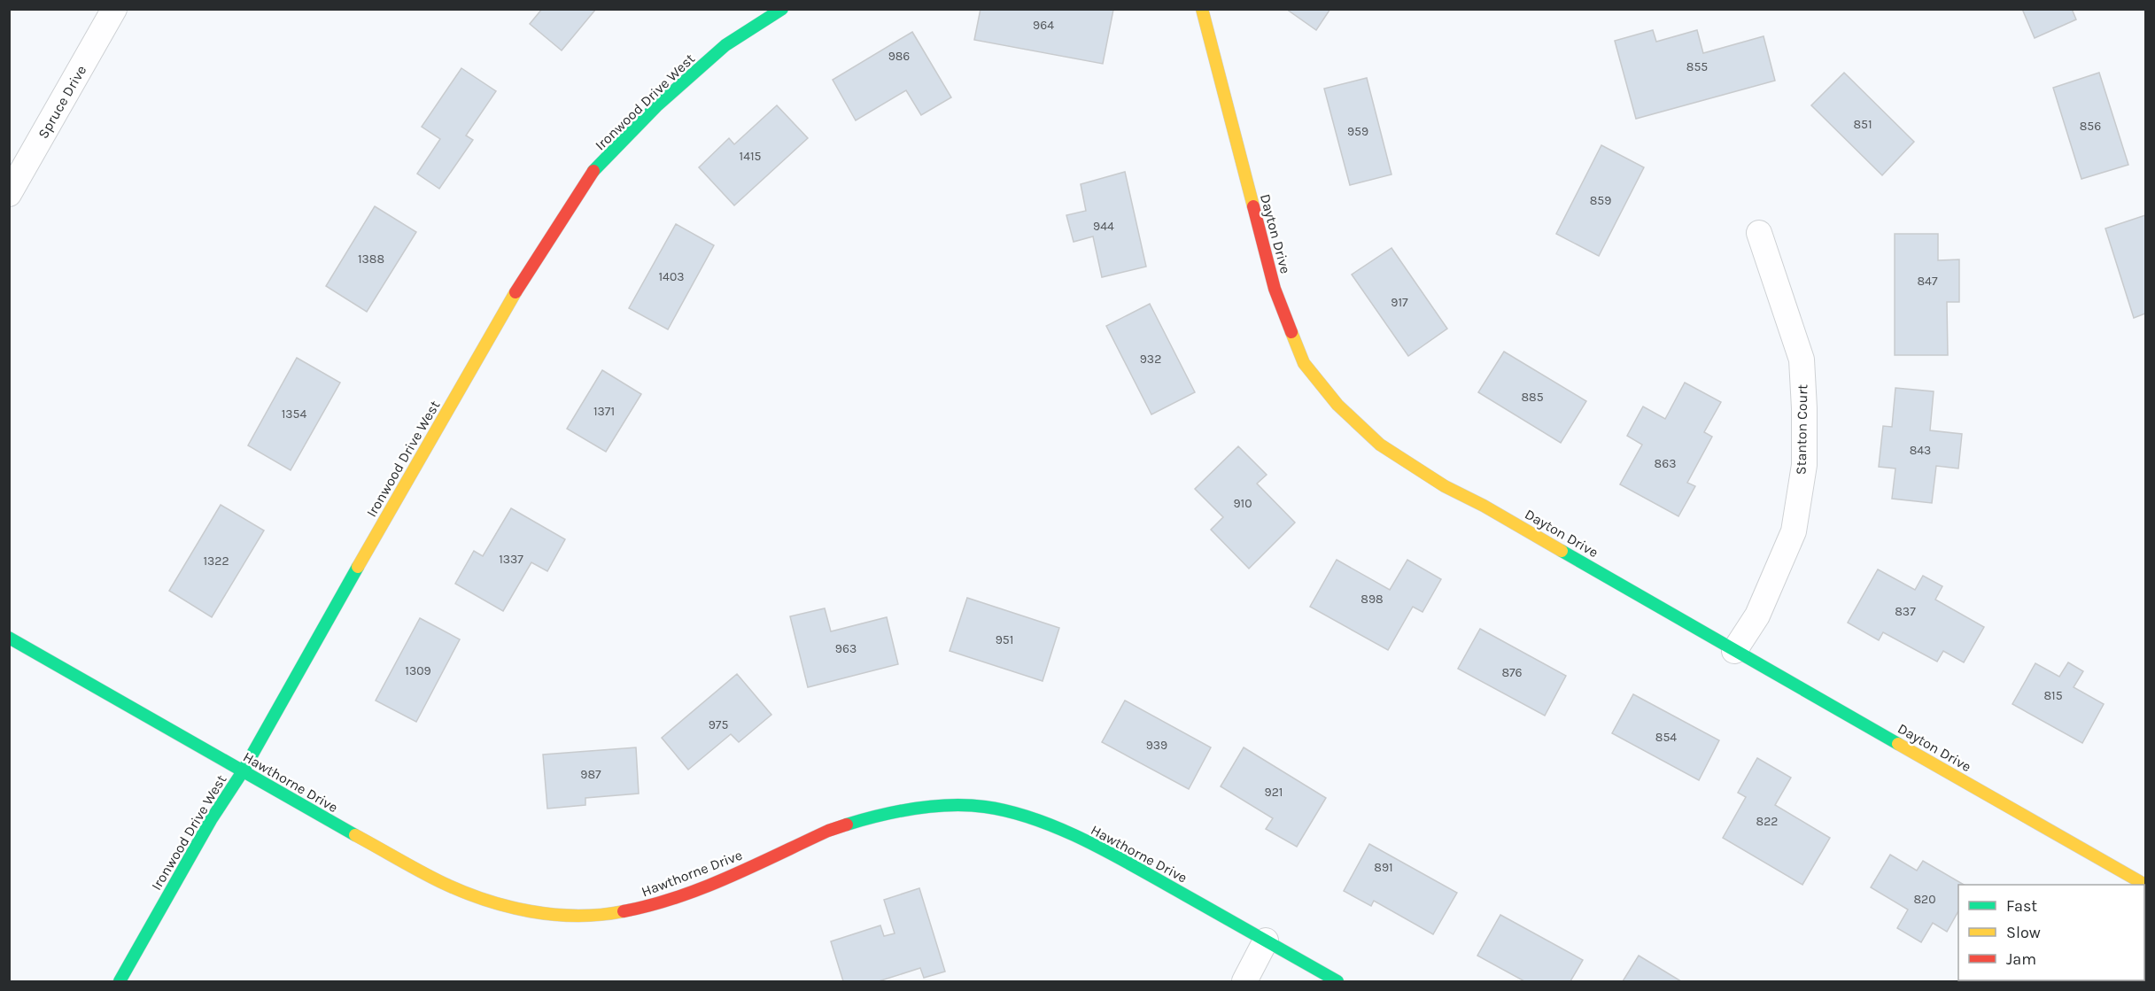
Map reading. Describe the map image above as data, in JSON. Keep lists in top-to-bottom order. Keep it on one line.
{"streets":{"street":["Spruce Drive","Ironwood Drive West","Dayton Drive","Stanton Court","Hawthorne Drive"]},"crossings":[["Ironwood Drive West","Hawthorne Drive"],["Dayton Drive","Stanton Court"]],"house_numbers":["964","986","855","851","856","959","1415","859","944","1388","1403","847","917","932","885","1371","1354","843","863","910","1337","1322","898","837","951","963","1309","876","815","975","854","939","987","921","822","891","820"],"legend":["Fast","Slow","Jam"]}
